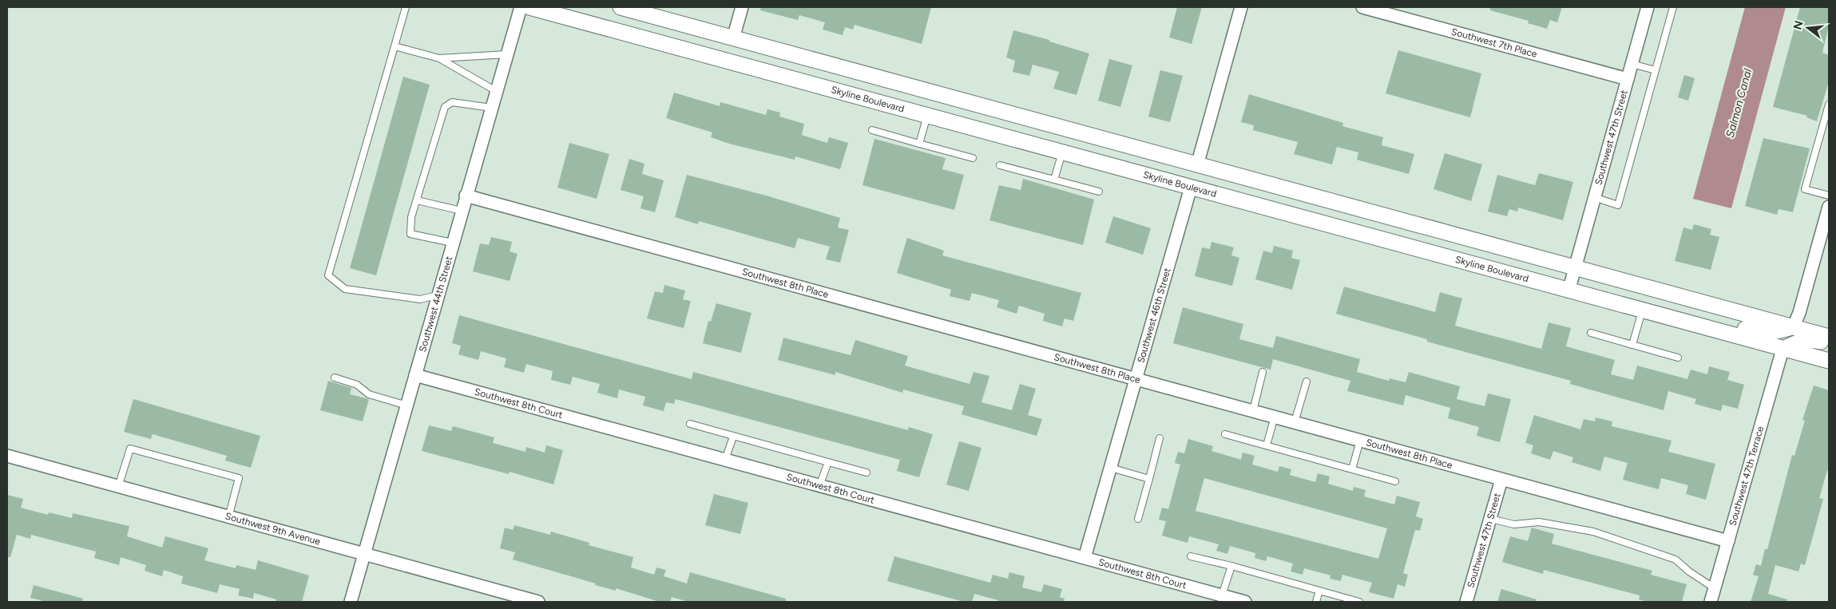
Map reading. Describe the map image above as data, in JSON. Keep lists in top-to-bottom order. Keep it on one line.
{"streets":{"street":["Southwest 7th Place","Skyline Boulevard","Southwest 47th Street","Southwest 8th Place","Southwest 44th Street","Southwest 46th Street","Southwest 8th Court","Southwest 47th Terrace","Southwest 9th Avenue"]},"crossings":[["Southwest 7th Place","Southwest 47th Street"],["Skyline Boulevard","Southwest 47th Street"],["Skyline Boulevard","Southwest 46th Street"],["Skyline Boulevard","Southwest 47th Terrace"],["Southwest 47th Street","Southwest 8th Place"],["Southwest 8th Place","Southwest 44th Street"],["Southwest 8th Place","Southwest 46th Street"],["Southwest 8th Place","Southwest 47th Terrace"],["Southwest 44th Street","Southwest 8th Court"],["Southwest 44th Street","Southwest 9th Avenue"],["Southwest 46th Street","Southwest 8th Court"]],"water":["Salmon Canal"],"north":"left"}
